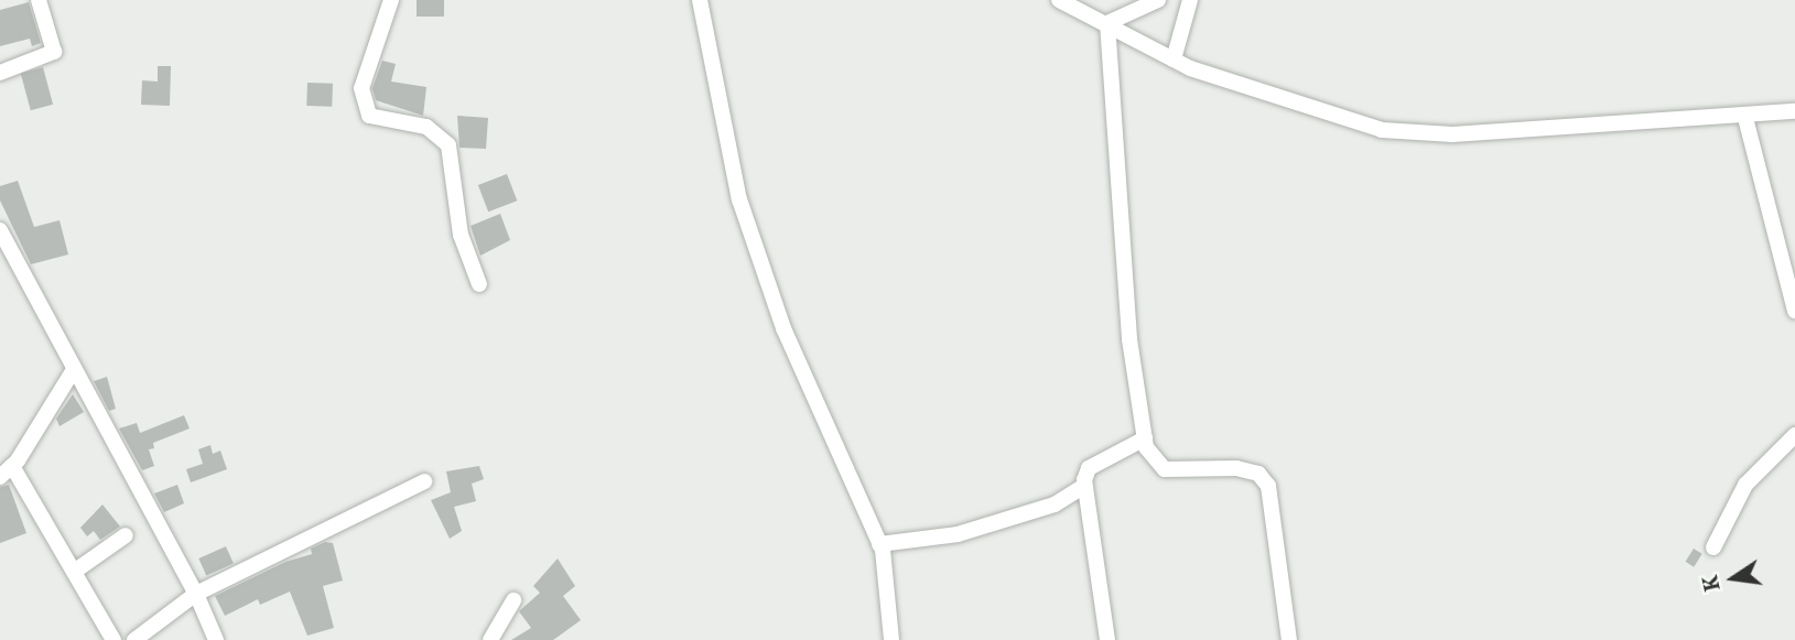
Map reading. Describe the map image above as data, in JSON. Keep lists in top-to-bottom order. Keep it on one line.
{"north":"left"}
